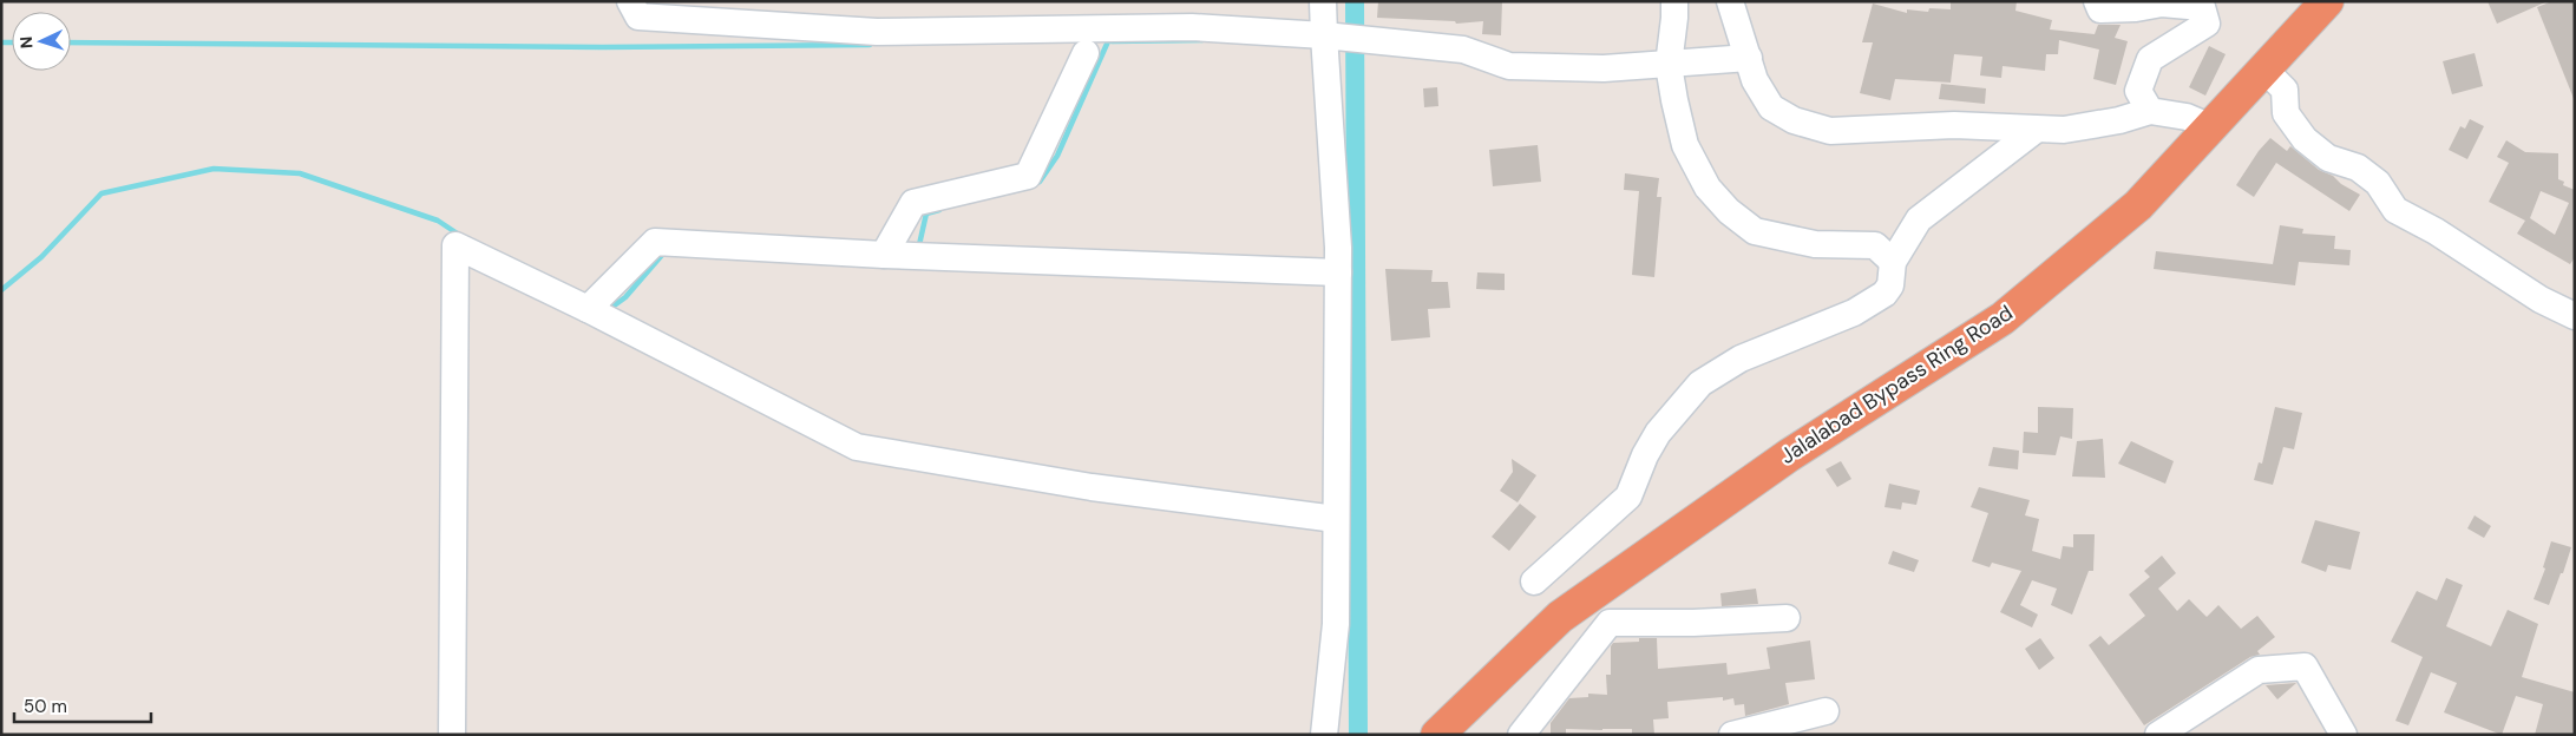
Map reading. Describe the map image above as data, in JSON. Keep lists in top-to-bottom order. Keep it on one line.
{"streets":{"highway":["Jalalabad Bypass Ring Road"]},"scale_bar":"50 m","north":"left"}
